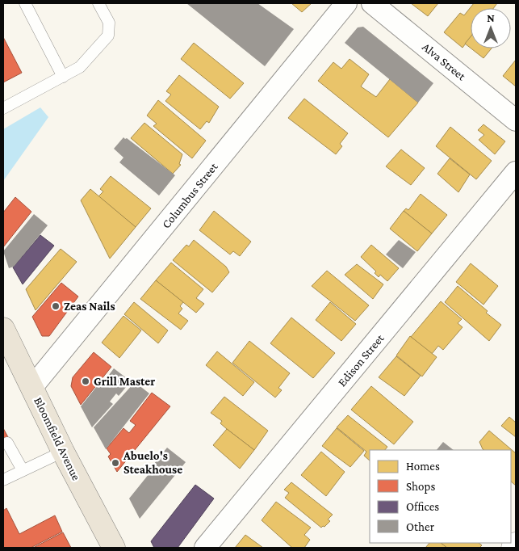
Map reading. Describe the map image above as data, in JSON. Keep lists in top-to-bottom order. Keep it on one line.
{"streets":{"main road":["Bloomfield Avenue"],"street":["Alva Street","Columbus Street","Edison Street"]},"crossings":[["Columbus Street","Bloomfield Avenue"]],"places":["Zeas Nails","Grill Master","Abuelo's Steakhouse"],"legend":["Homes","Shops","Offices","Other"],"north":"top"}
